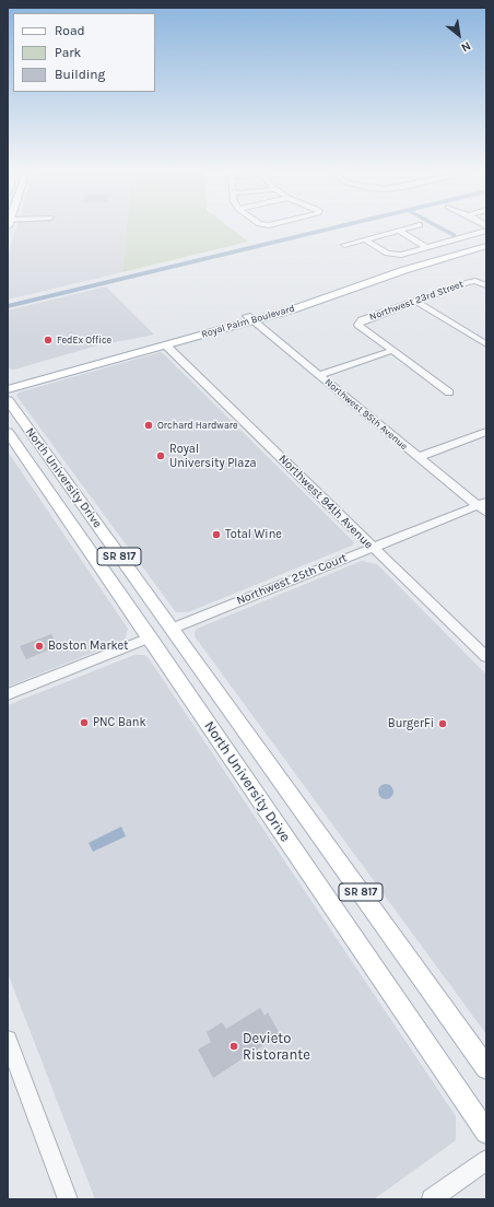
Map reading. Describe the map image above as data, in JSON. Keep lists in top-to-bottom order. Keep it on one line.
{"streets":{"main road":["Royal Palm Boulevard","North University Drive","SR 817"],"street":["Northwest 23rd Street","Northwest 95th Avenue","Northwest 94th Avenue","Northwest 25th Court"]},"crossings":[["Royal Palm Boulevard","Northwest 95th Avenue"],["Royal Palm Boulevard","Northwest 94th Avenue"],["Northwest 95th Avenue","Northwest 25th Court"],["North University Drive","Northwest 25th Court"],["Northwest 94th Avenue","Northwest 25th Court"]],"places":["FedEx Office","Orchard Hardware","Royal University Plaza","Total Wine","Boston Market","PNC Bank","BurgerFi","Devieto Ristorante"],"legend":["Road","Park","Building"],"north":"bottom right"}
